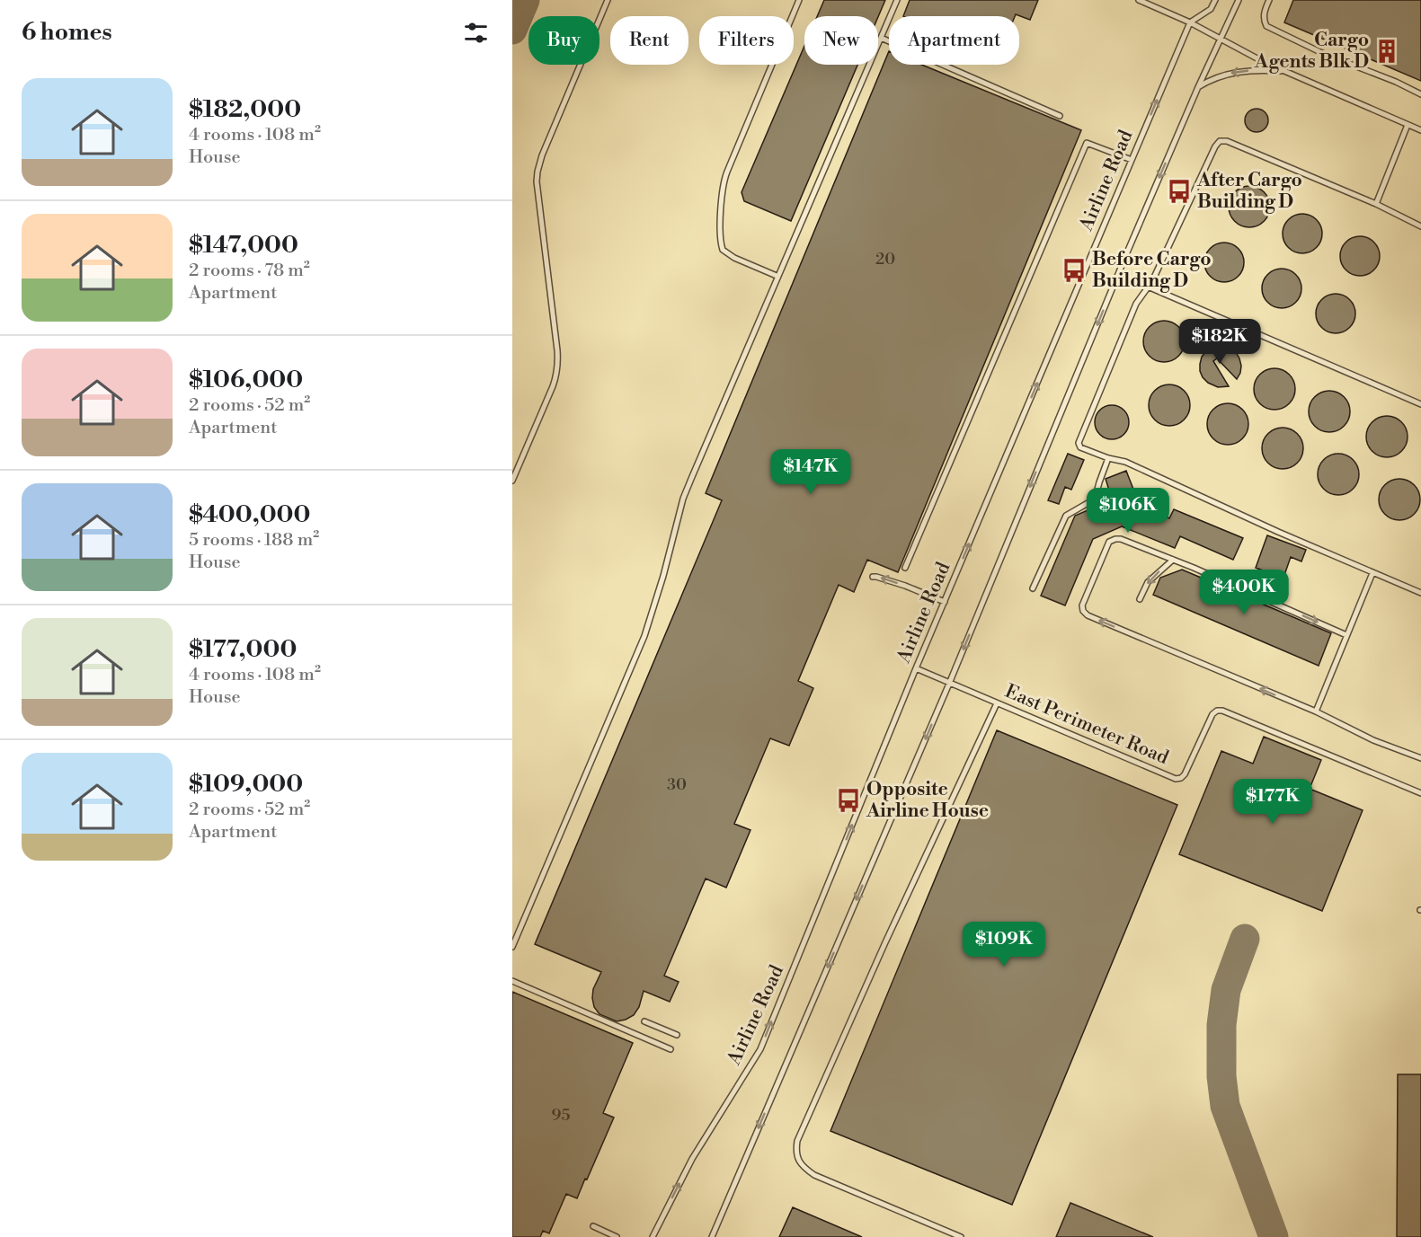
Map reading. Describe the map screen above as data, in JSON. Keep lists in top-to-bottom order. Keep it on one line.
{"streets":{"lane":["Airline Road","East Perimeter Road"]},"crossings":[["Airline Road","East Perimeter Road"]],"places":{"building":["Cargo Agents Blk D"],"bus stop":["After Cargo Building D","Before Cargo Building D","Opposite Airline House"]},"house_numbers":["20","30","95"],"page":{"heading":"6 homes","chip":["Buy","Rent","Filters","New","Apartment"],"list":[{"name":"$182,000","note":"4 rooms · 108 m² · House"},{"name":"$147,000","note":"2 rooms · 78 m² · Apartment"},{"name":"$106,000","note":"2 rooms · 52 m² · Apartment"},{"name":"$400,000","note":"5 rooms · 188 m² · House"},{"name":"$177,000","note":"4 rooms · 108 m² · House"},{"name":"$109,000","note":"2 rooms · 52 m² · Apartment"}],"price":["$182K","$147K","$106K","$400K","$177K","$109K"]}}
